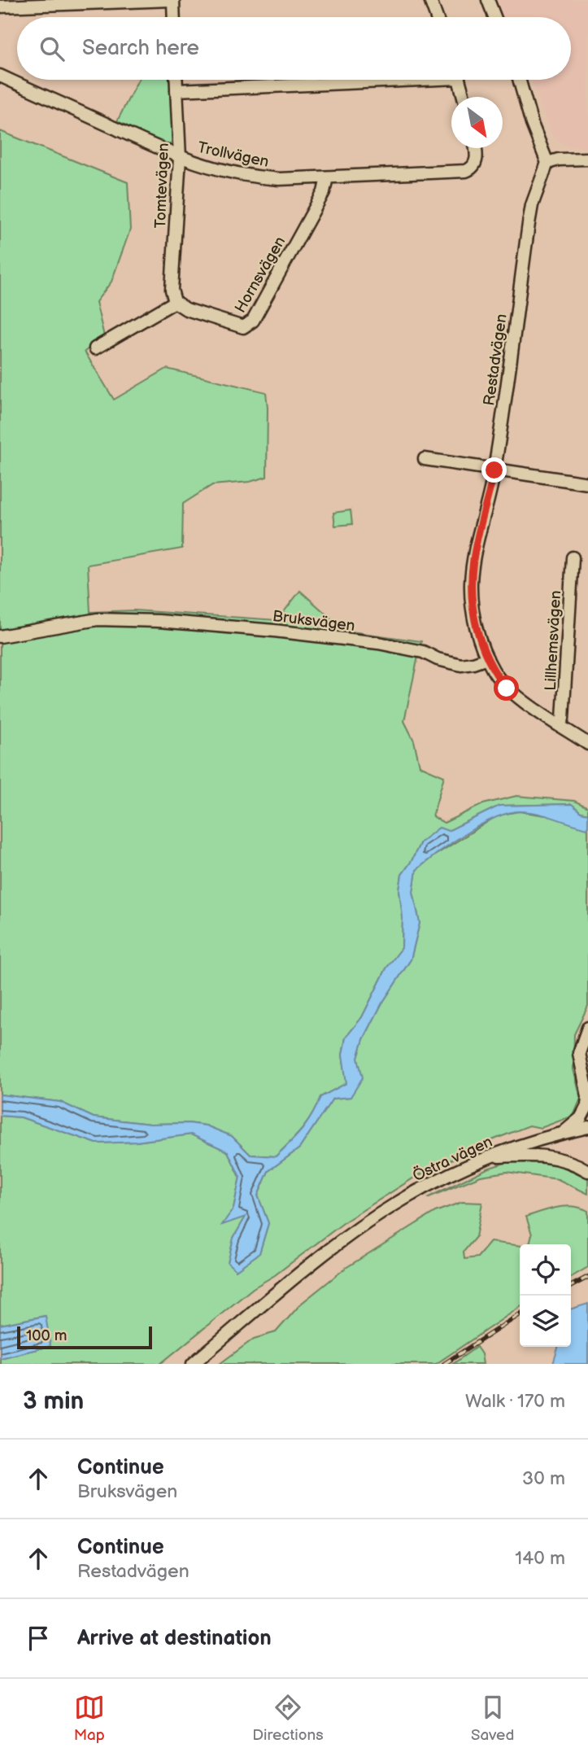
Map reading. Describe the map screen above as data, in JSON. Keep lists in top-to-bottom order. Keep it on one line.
{"streets":{"street":["Trollvägen","Tomtevägen","Hornsvägen","Restadvägen","Bruksvägen","Lillhemsvägen","Östra vägen"]},"crossings":[["Trollvägen","Tomtevägen"],["Trollvägen","Hornsvägen"],["Tomtevägen","Hornsvägen"],["Restadvägen","Bruksvägen"]],"scale_bar":"100 m","north":"bottom right","page":{"search":"Search here","scale":"100 m","heading":["3 min","Walk · 170 m"],"list":[["Continue","Bruksvägen","30 m"],["Continue","Restadvägen","140 m"],"Arrive at destination"],"nav":["Map","Directions","Saved"]}}
